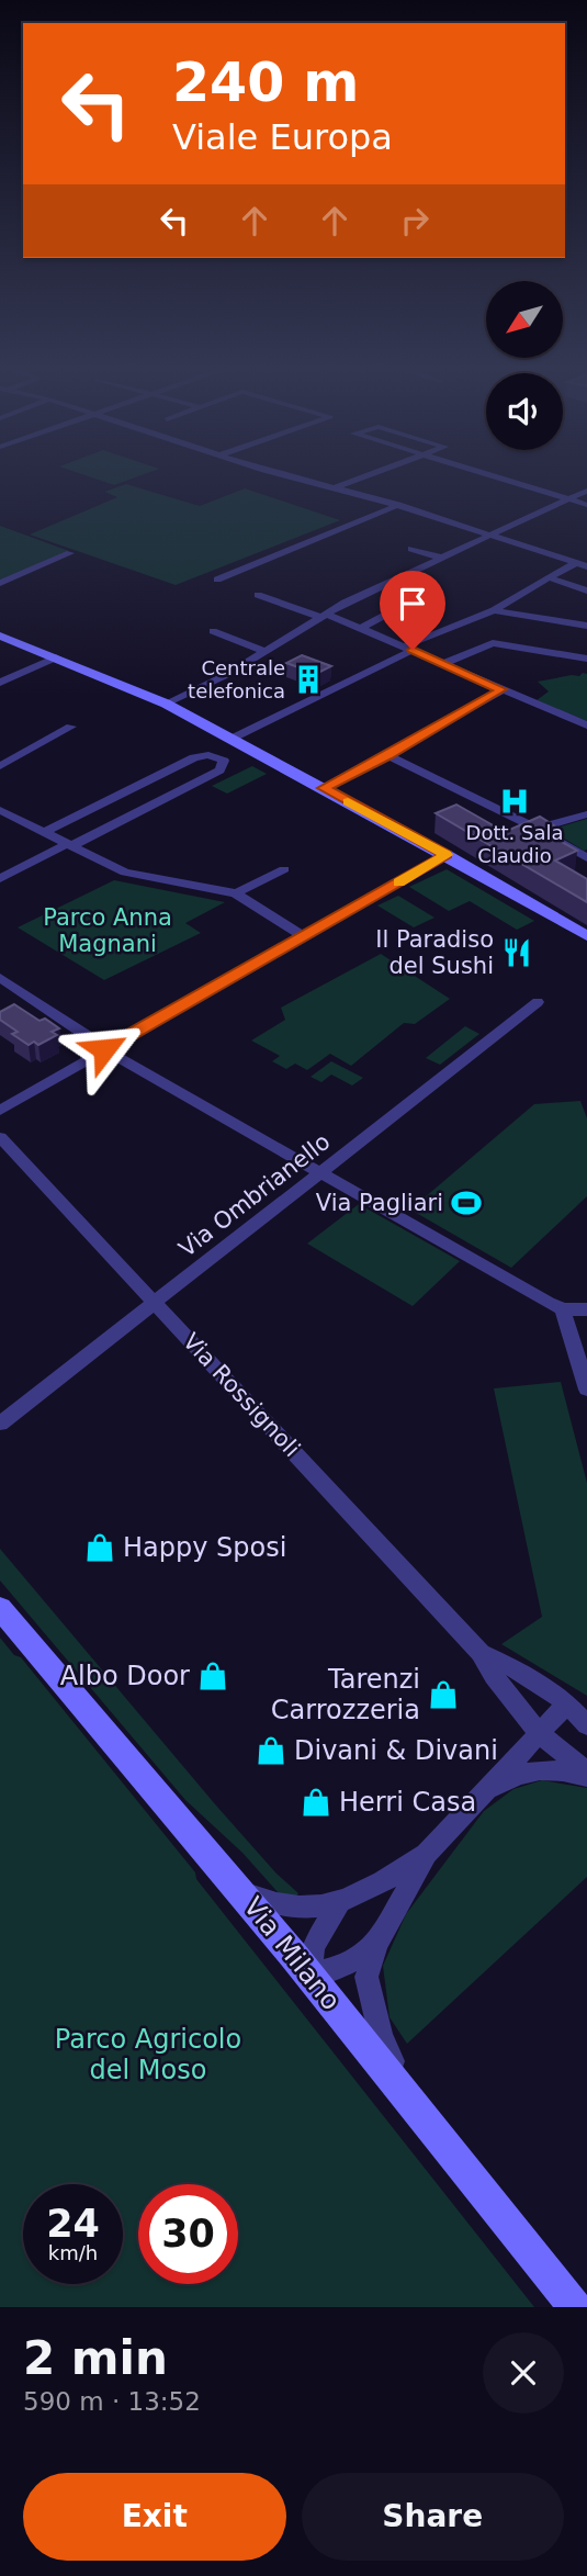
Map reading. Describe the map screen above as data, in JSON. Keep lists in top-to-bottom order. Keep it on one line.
{"streets":{"street":["Via Ombrianello","Via Rossignoli","Via Milano"]},"crossings":[["Via Ombrianello","Via Rossignoli"],["Via Rossignoli","Via Milano"]],"parks":["Parco Anna Magnani","Parco Agricolo del Moso"],"places":{"building":["Centrale telefonica"],"hospital":["Dott. Sala Claudio"],"restaurant":["Il Paradiso del Sushi"],"sports":["Via Pagliari"],"shop":["Happy Sposi","Albo Door","Tarenzi Carrozzeria","Divani & Divani","Herri Casa"]},"north":"bottom left","page":{"turn":["240 m","Viale Europa"],"speed":"24 km/h","limit":"30","heading":["2 min","590 m · 13:52"],"buttons":["Exit","Share"]}}
